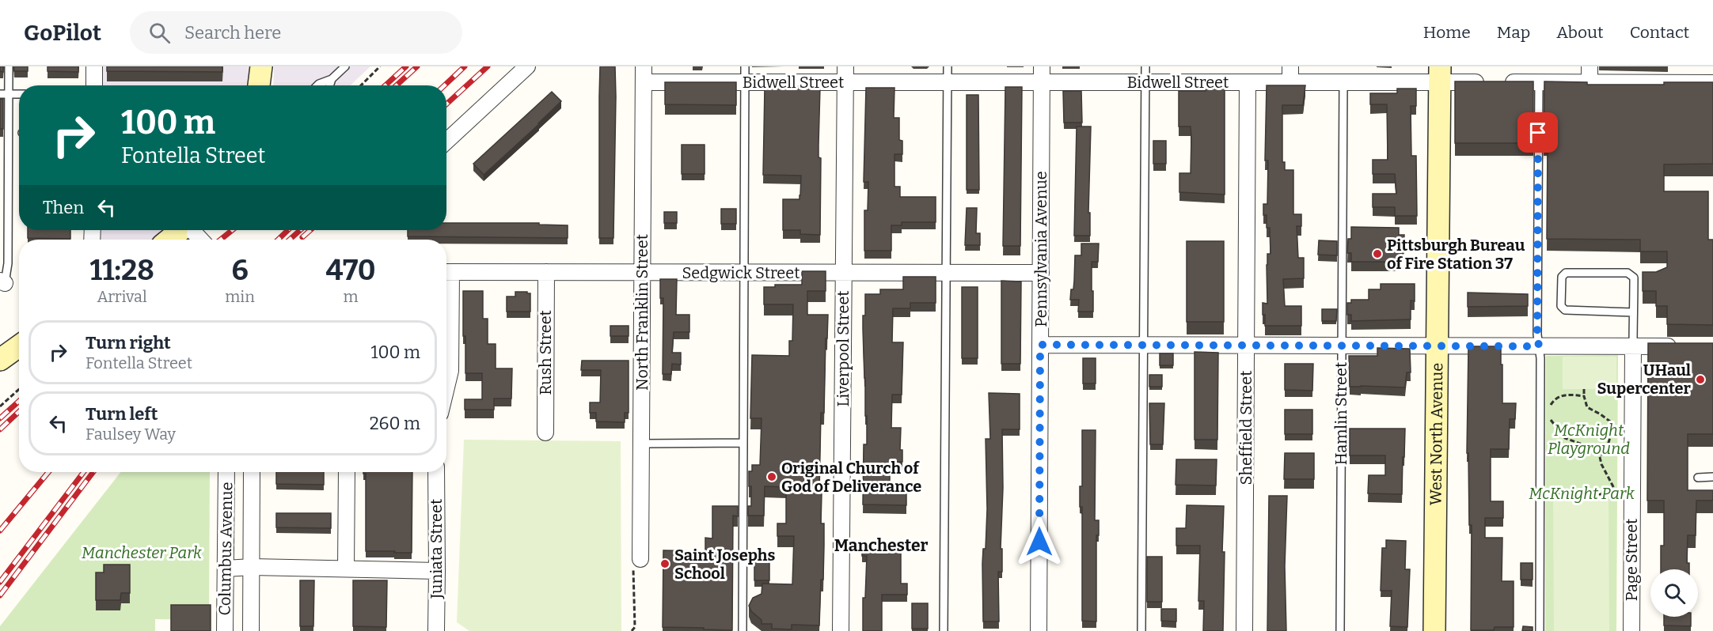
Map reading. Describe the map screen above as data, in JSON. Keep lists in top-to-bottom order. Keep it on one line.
{"streets":{"street":["Bidwell Street","Pennsylvania Avenue","Sedgwick Street","North Franklin Street","Liverpool Street","Rush Street","Sheffield Street","West North Avenue","Columbus Avenue","Juniata Street","Page Street"],"lane":["Hamlin Street"]},"crossings":[["Bidwell Street","Pennsylvania Avenue"],["Bidwell Street","North Franklin Street"],["Bidwell Street","Liverpool Street"],["Bidwell Street","Hamlin Street"],["Bidwell Street","Sheffield Street"],["Bidwell Street","West North Avenue"],["Pennsylvania Avenue","Sedgwick Street"],["Sedgwick Street","North Franklin Street"],["Sedgwick Street","Liverpool Street"],["Sedgwick Street","Rush Street"]],"districts":["Manchester"],"parks":["McKnight Playground","McKnight Park","Manchester Park"],"places":["Pittsburgh Bureau of Fire Station 37","UHaul Supercenter","Original Church of God of Deliverance","Saint Josephs School"],"page":{"header":"GoPilot","search":"Search here","nav":["Home","Map","About","Contact"],"turn":["100 m","Fontella Street"],"then":"Then","eta":["11:28","Arrival","6","min","470","m"],"list":[{"name":"Turn right","note":"Fontella Street","value":"100 m"},{"name":"Turn left","note":"Faulsey Way","value":"260 m"}]}}
